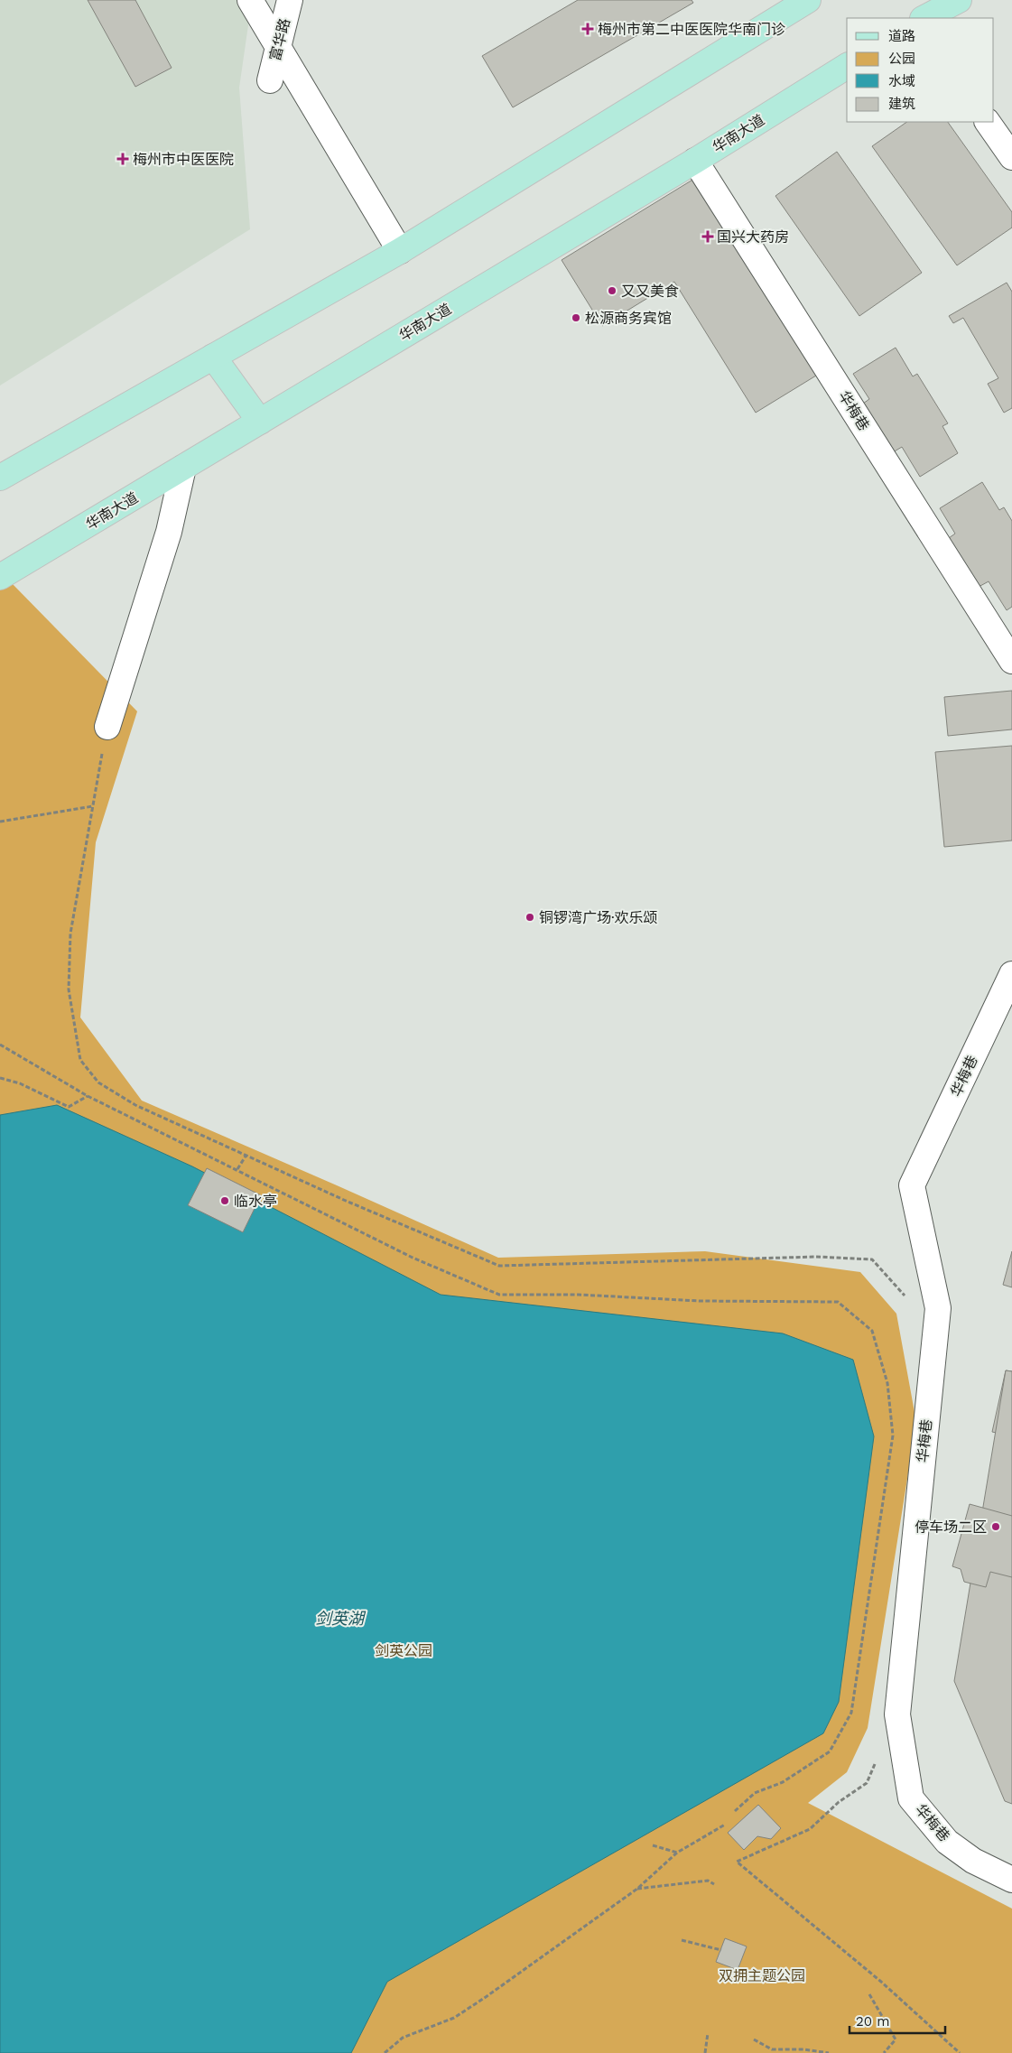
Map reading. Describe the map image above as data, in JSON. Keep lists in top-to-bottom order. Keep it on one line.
{"streets":{"main road":["华南大道"],"street":["富华路","华梅巷"]},"crossings":[["华南大道","华梅巷"]],"water":["剑英湖"],"parks":["剑英公园","双拥主题公园"],"places":{"health":["梅州市第二中医医院华南门诊","梅州市中医医院","国兴大药房"],"other":["又又美食","松源商务宾馆","铜锣湾广场·欢乐颂","临水亭","停车场二区"]},"legend":["道路","公园","水域","建筑"],"scale_bar":"20 m"}
